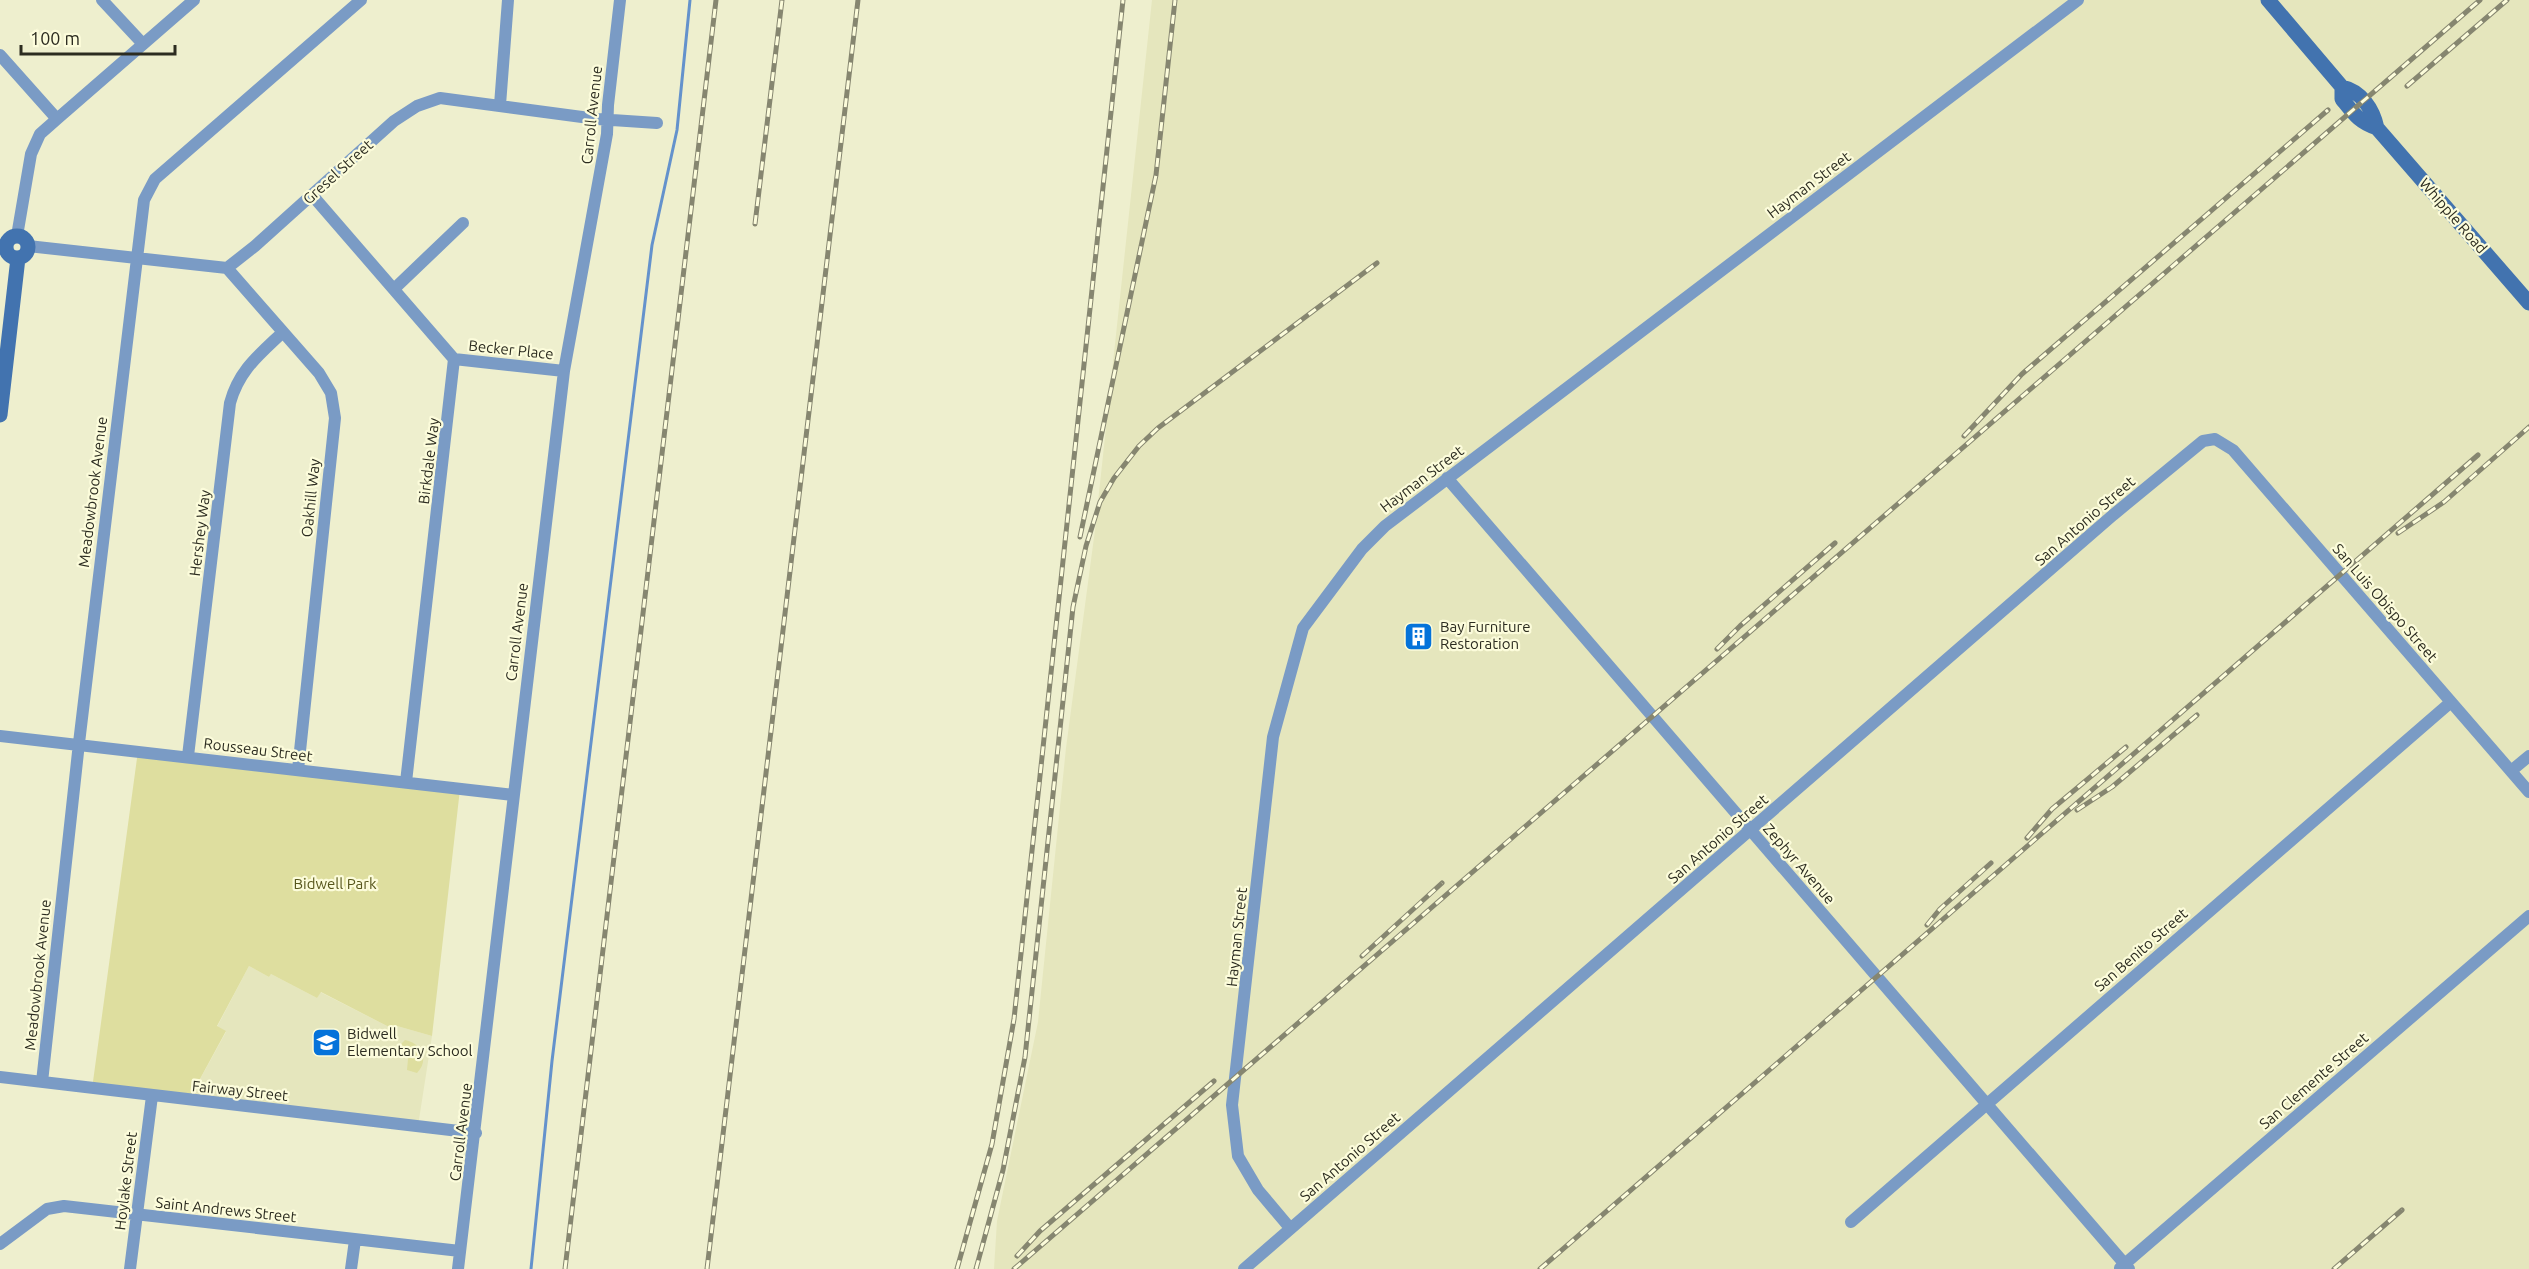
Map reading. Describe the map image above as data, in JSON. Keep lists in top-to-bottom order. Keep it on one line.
{"streets":{"main road":["Whipple Road"],"street":["Carroll Avenue","Gresel Street","Hayman Street","Becker Place","Birkdale Way","Meadowbrook Avenue","Oakhill Way","San Antonio Street","Hershey Way","San Luis Obispo Street","Rousseau Street","Zephyr Avenue","San Benito Street","San Clemente Street","Fairway Street","Hoylake Street","Saint Andrews Street"]},"crossings":[["Carroll Avenue","Gresel Street"],["Carroll Avenue","Becker Place"],["Carroll Avenue","Rousseau Street"],["Carroll Avenue","Fairway Street"],["Carroll Avenue","Saint Andrews Street"],["Gresel Street","Oakhill Way"],["Hayman Street","San Antonio Street"],["Hayman Street","Zephyr Avenue"],["Becker Place","Birkdale Way"],["Birkdale Way","Rousseau Street"],["Meadowbrook Avenue","Rousseau Street"],["Meadowbrook Avenue","Fairway Street"],["Oakhill Way","Hershey Way"],["Oakhill Way","Rousseau Street"],["San Antonio Street","San Luis Obispo Street"],["San Antonio Street","Zephyr Avenue"],["Hershey Way","Rousseau Street"],["San Luis Obispo Street","San Benito Street"],["Zephyr Avenue","San Benito Street"],["Zephyr Avenue","San Clemente Street"],["Fairway Street","Hoylake Street"],["Hoylake Street","Saint Andrews Street"]],"parks":["Bidwell Park"],"places":{"building":["Bay Furniture Restoration"],"school or university":["Bidwell Elementary School"]},"scale_bar":"100 m"}
